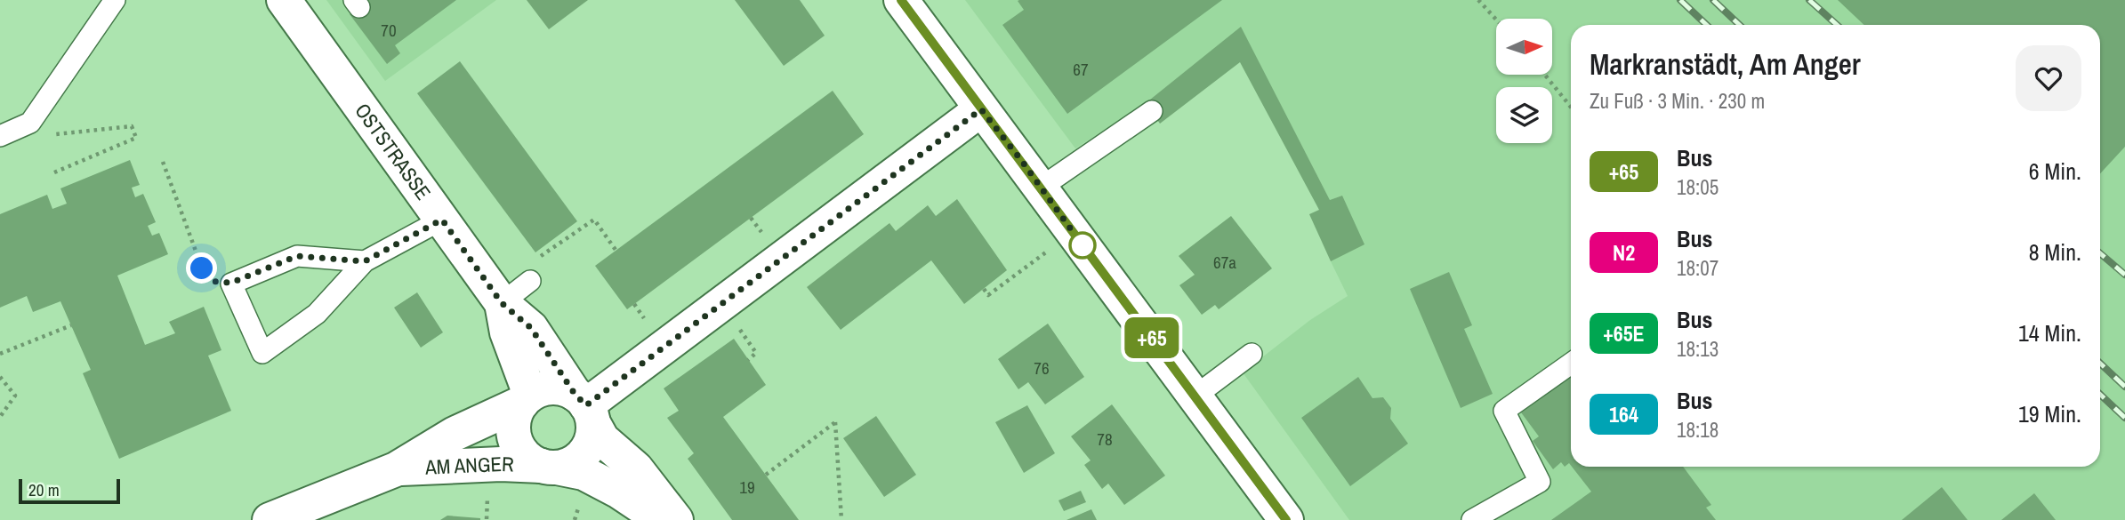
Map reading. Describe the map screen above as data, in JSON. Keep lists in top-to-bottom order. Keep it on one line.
{"streets":{"street":["OSTSTRASSE","AM ANGER"]},"crossings":[["OSTSTRASSE","AM ANGER"]],"lines":["bus line +65"],"house_numbers":["70","67","67a","76","78","19"],"scale_bar":"20 m","north":"right","page":{"on_map":"+65","heading":["Markranstädt, Am Anger","Zu Fuß · 3 Min. · 230 m"],"list":[{"mark":"+65","name":"Bus","note":"18:05","value":"6 Min."},{"mark":"N2","name":"Bus","note":"18:07","value":"8 Min."},{"mark":"+65E","name":"Bus","note":"18:13","value":"14 Min."},{"mark":"164","name":"Bus","note":"18:18","value":"19 Min."}],"scale":"20 m"}}
